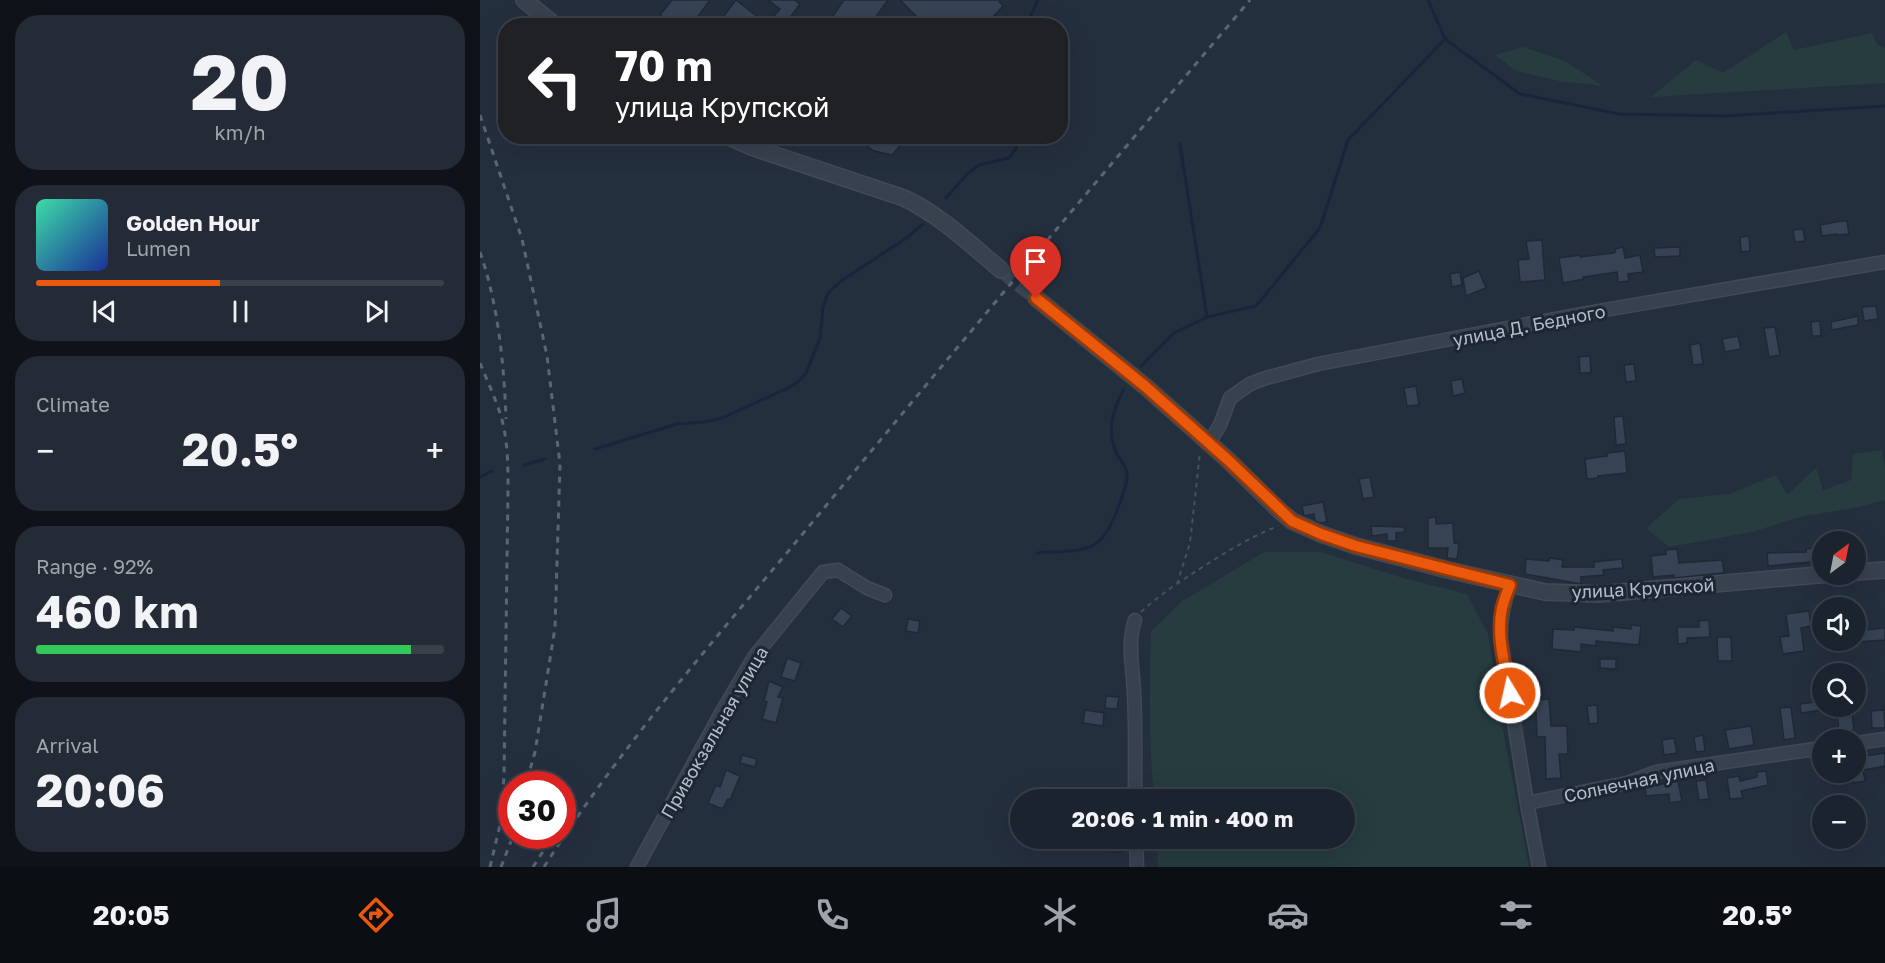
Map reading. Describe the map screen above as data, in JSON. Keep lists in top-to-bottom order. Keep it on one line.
{"streets":{"street":["улица Д. Бедного","улица Крупской","Привокзальная улица","Солнечная улица"]},"crossings":[["улица Д. Бедного","улица Крупской"]],"north":"top right","page":{"tile":[["20","km/h"],"Climate",["Range · 92%","460 km"],["Arrival","20:06"]],"turn":["70 m","улица Крупской"],"song":["Golden Hour","Lumen"],"heat":["−","20.5°","+"],"map_buttons":["+","−"],"limit":"30","trip":"20:06 · 1 min · 400 m","tabs":["20:05","20.5°"]}}
